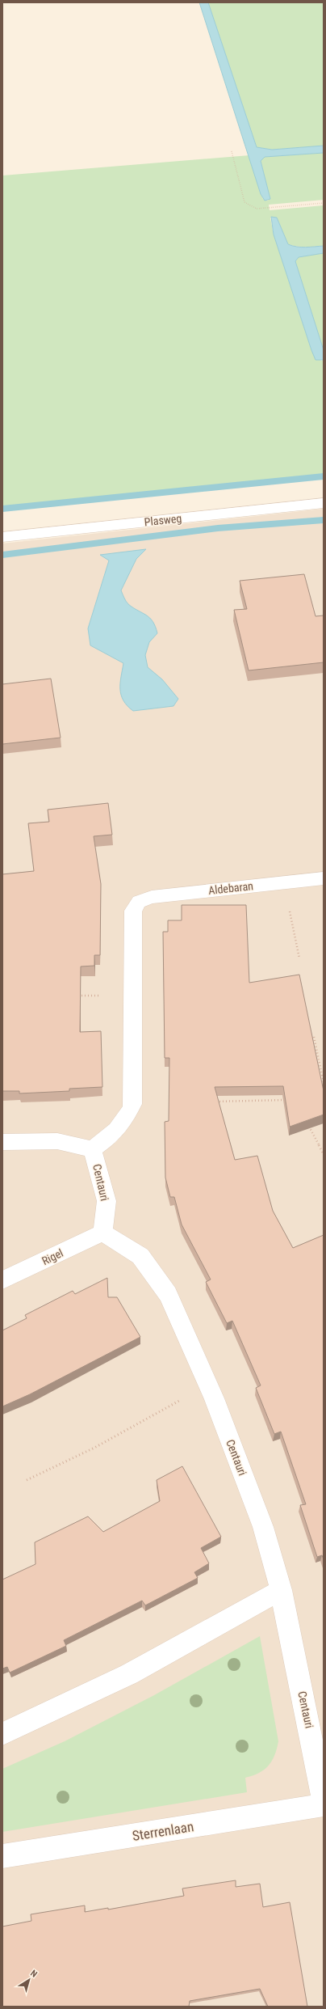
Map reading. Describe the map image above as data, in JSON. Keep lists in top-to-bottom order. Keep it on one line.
{"streets":{"street":["Plasweg","Aldebaran","Centauri","Rigel","Sterrenlaan"]},"crossings":[["Aldebaran","Centauri"],["Centauri","Rigel"]],"north":"top right"}
